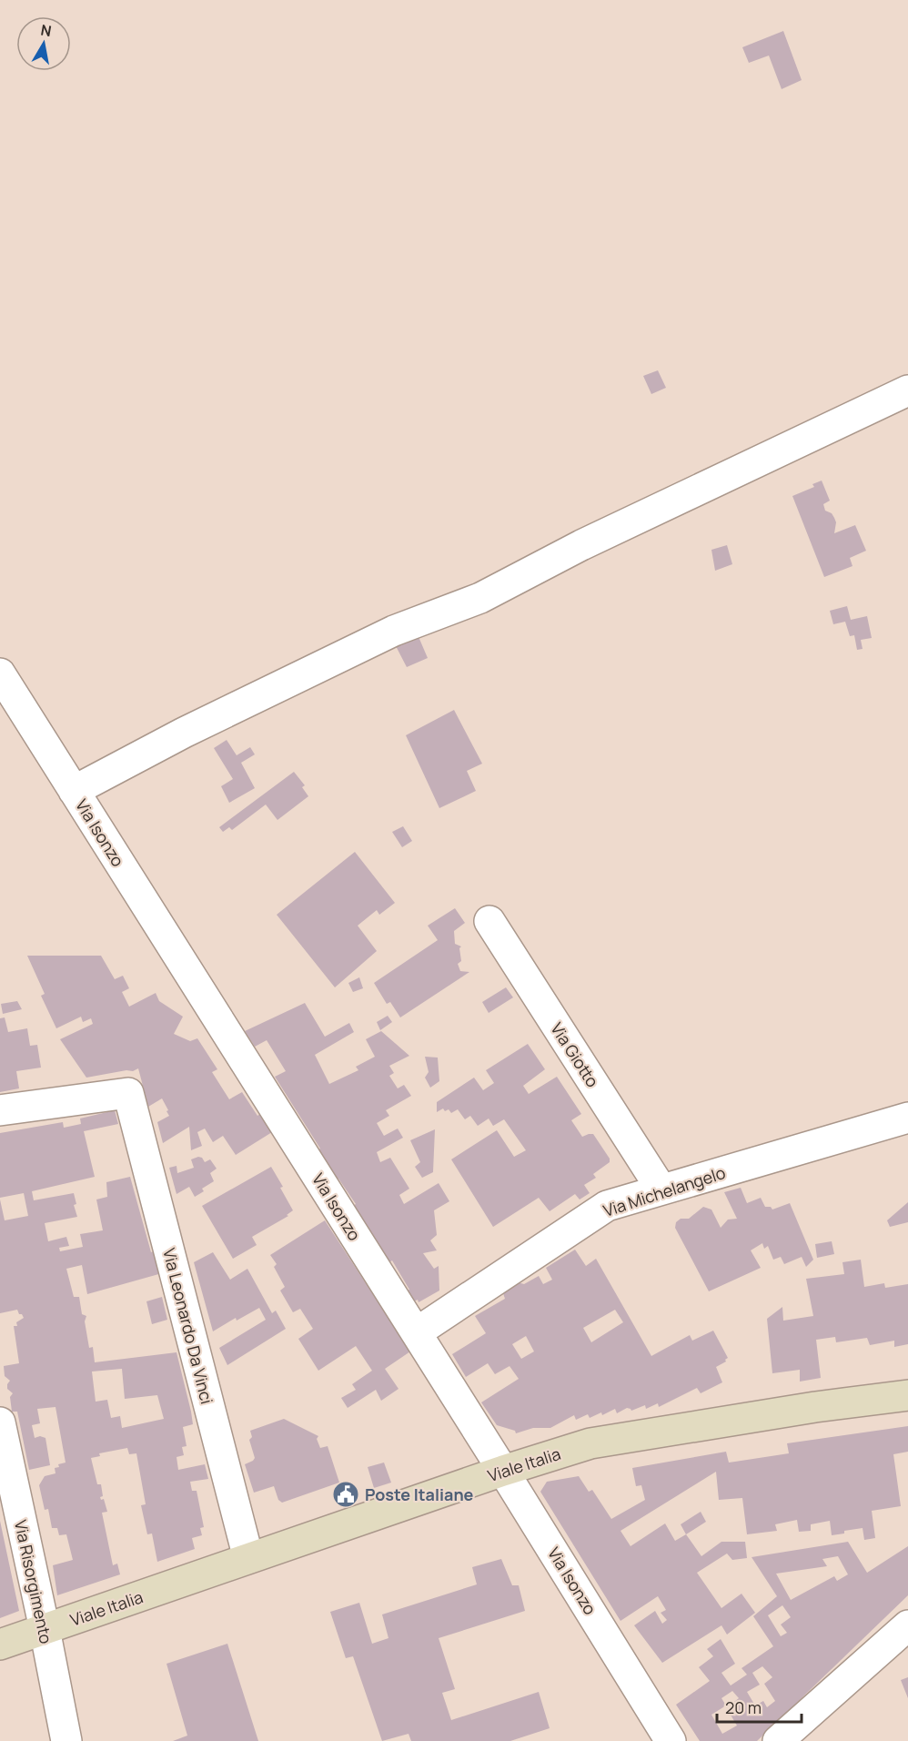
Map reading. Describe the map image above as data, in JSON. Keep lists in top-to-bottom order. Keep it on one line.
{"streets":{"street":["Via Isonzo","Via Giotto","Via Michelangelo","Via Leonardo Da Vinci","Viale Italia","Via Risorgimento"]},"crossings":[["Via Isonzo","Via Michelangelo"],["Via Isonzo","Viale Italia"],["Via Giotto","Via Michelangelo"],["Via Leonardo Da Vinci","Viale Italia"],["Viale Italia","Via Risorgimento"]],"places":{"public building":["Poste Italiane"]},"scale_bar":"20 m","north":"top"}
